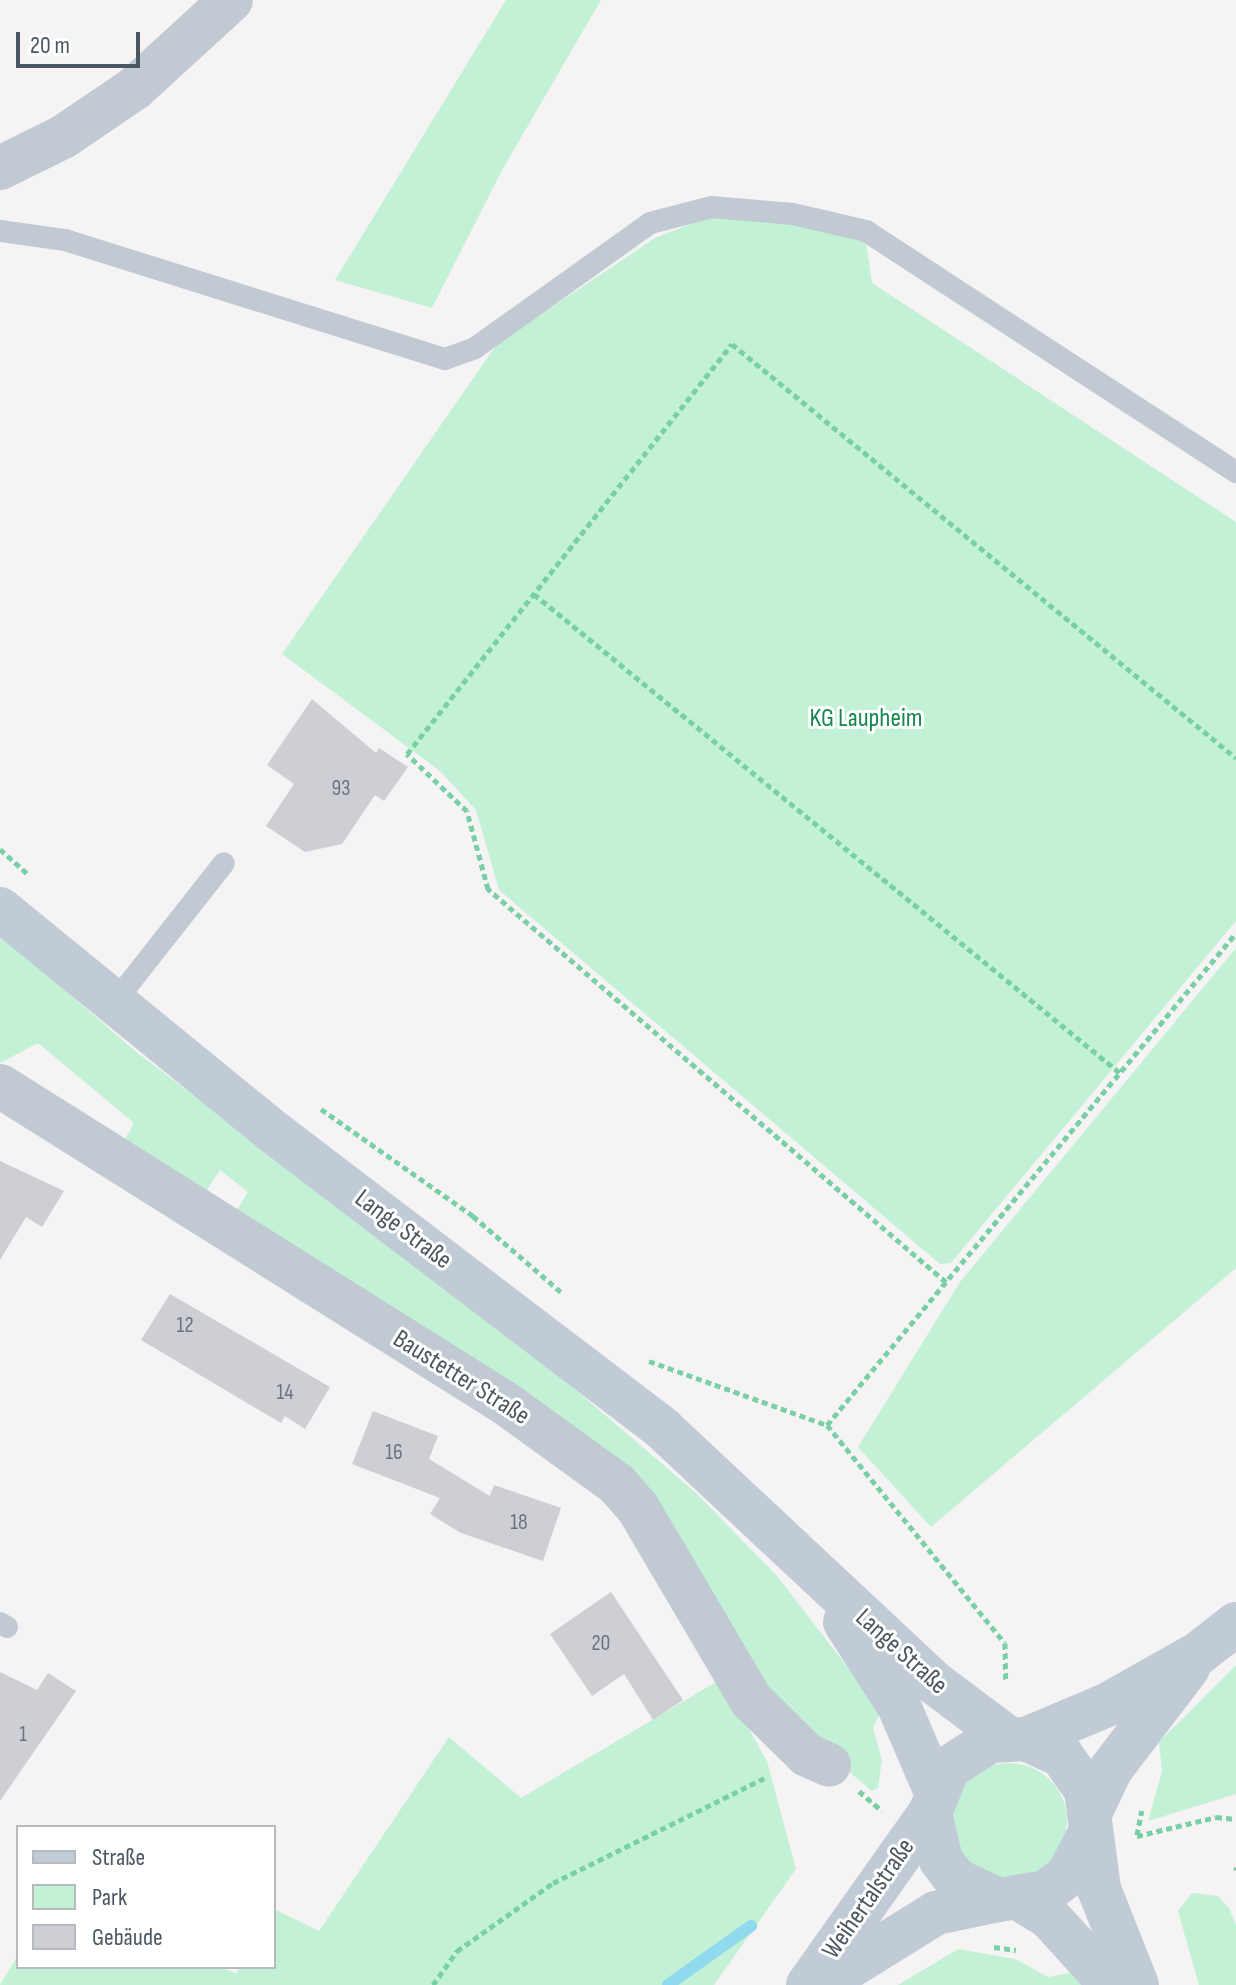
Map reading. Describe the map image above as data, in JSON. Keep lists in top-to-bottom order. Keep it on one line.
{"streets":{"street":["Lange Straße","Baustetter Straße","Weihertalstraße"]},"crossings":[["Lange Straße","Weihertalstraße"]],"parks":["KG Laupheim"],"house_numbers":["93","12","14","16","18","20","1"],"legend":["Straße","Park","Gebäude"],"scale_bar":"20 m"}
